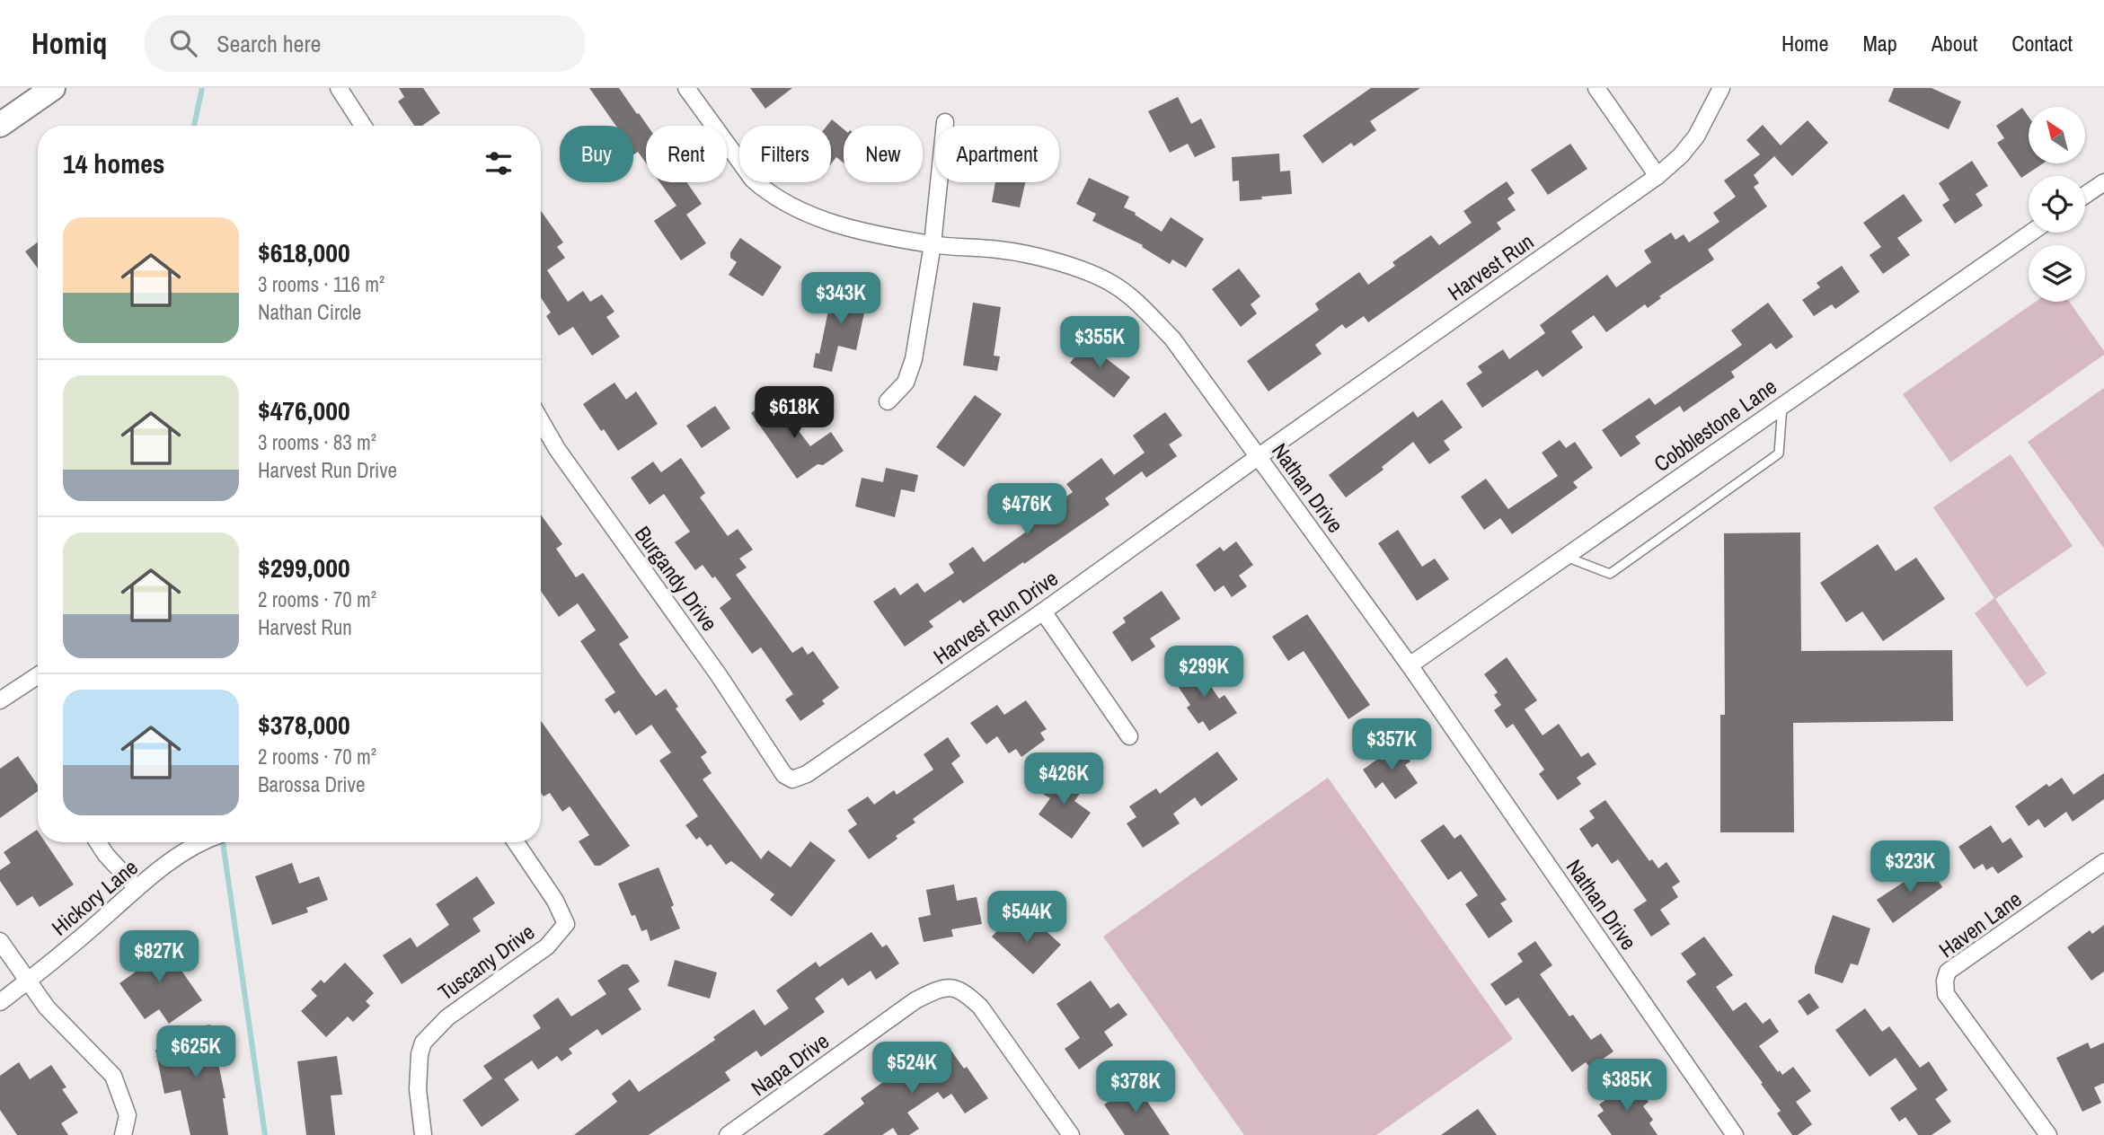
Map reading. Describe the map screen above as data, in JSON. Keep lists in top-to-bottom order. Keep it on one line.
{"streets":{"street":["Harvest Run","Cobblestone Lane","Nathan Drive","Burgandy Drive","Harvest Run Drive","Hickory Lane","Haven Lane","Tuscany Drive","Napa Drive"]},"crossings":[["Harvest Run","Nathan Drive"],["Harvest Run","Harvest Run Drive"],["Cobblestone Lane","Nathan Drive"],["Nathan Drive","Harvest Run Drive"],["Burgandy Drive","Harvest Run Drive"]],"north":"top left","page":{"header":"Homiq","search":"Search here","nav":["Home","Map","About","Contact"],"chip":["Buy","Rent","Filters","New","Apartment"],"heading":"14 homes","list":[{"name":"$618,000","note":"3 rooms · 116 m² · Nathan Circle"},{"name":"$476,000","note":"3 rooms · 83 m² · Harvest Run Drive"},{"name":"$299,000","note":"2 rooms · 70 m² · Harvest Run"},{"name":"$378,000","note":"2 rooms · 70 m² · Barossa Drive"}],"price":["$343K","$355K","$618K","$476K","$299K","$357K","$426K","$323K","$544K","$827K","$625K","$524K","$385K","$378K"]}}
